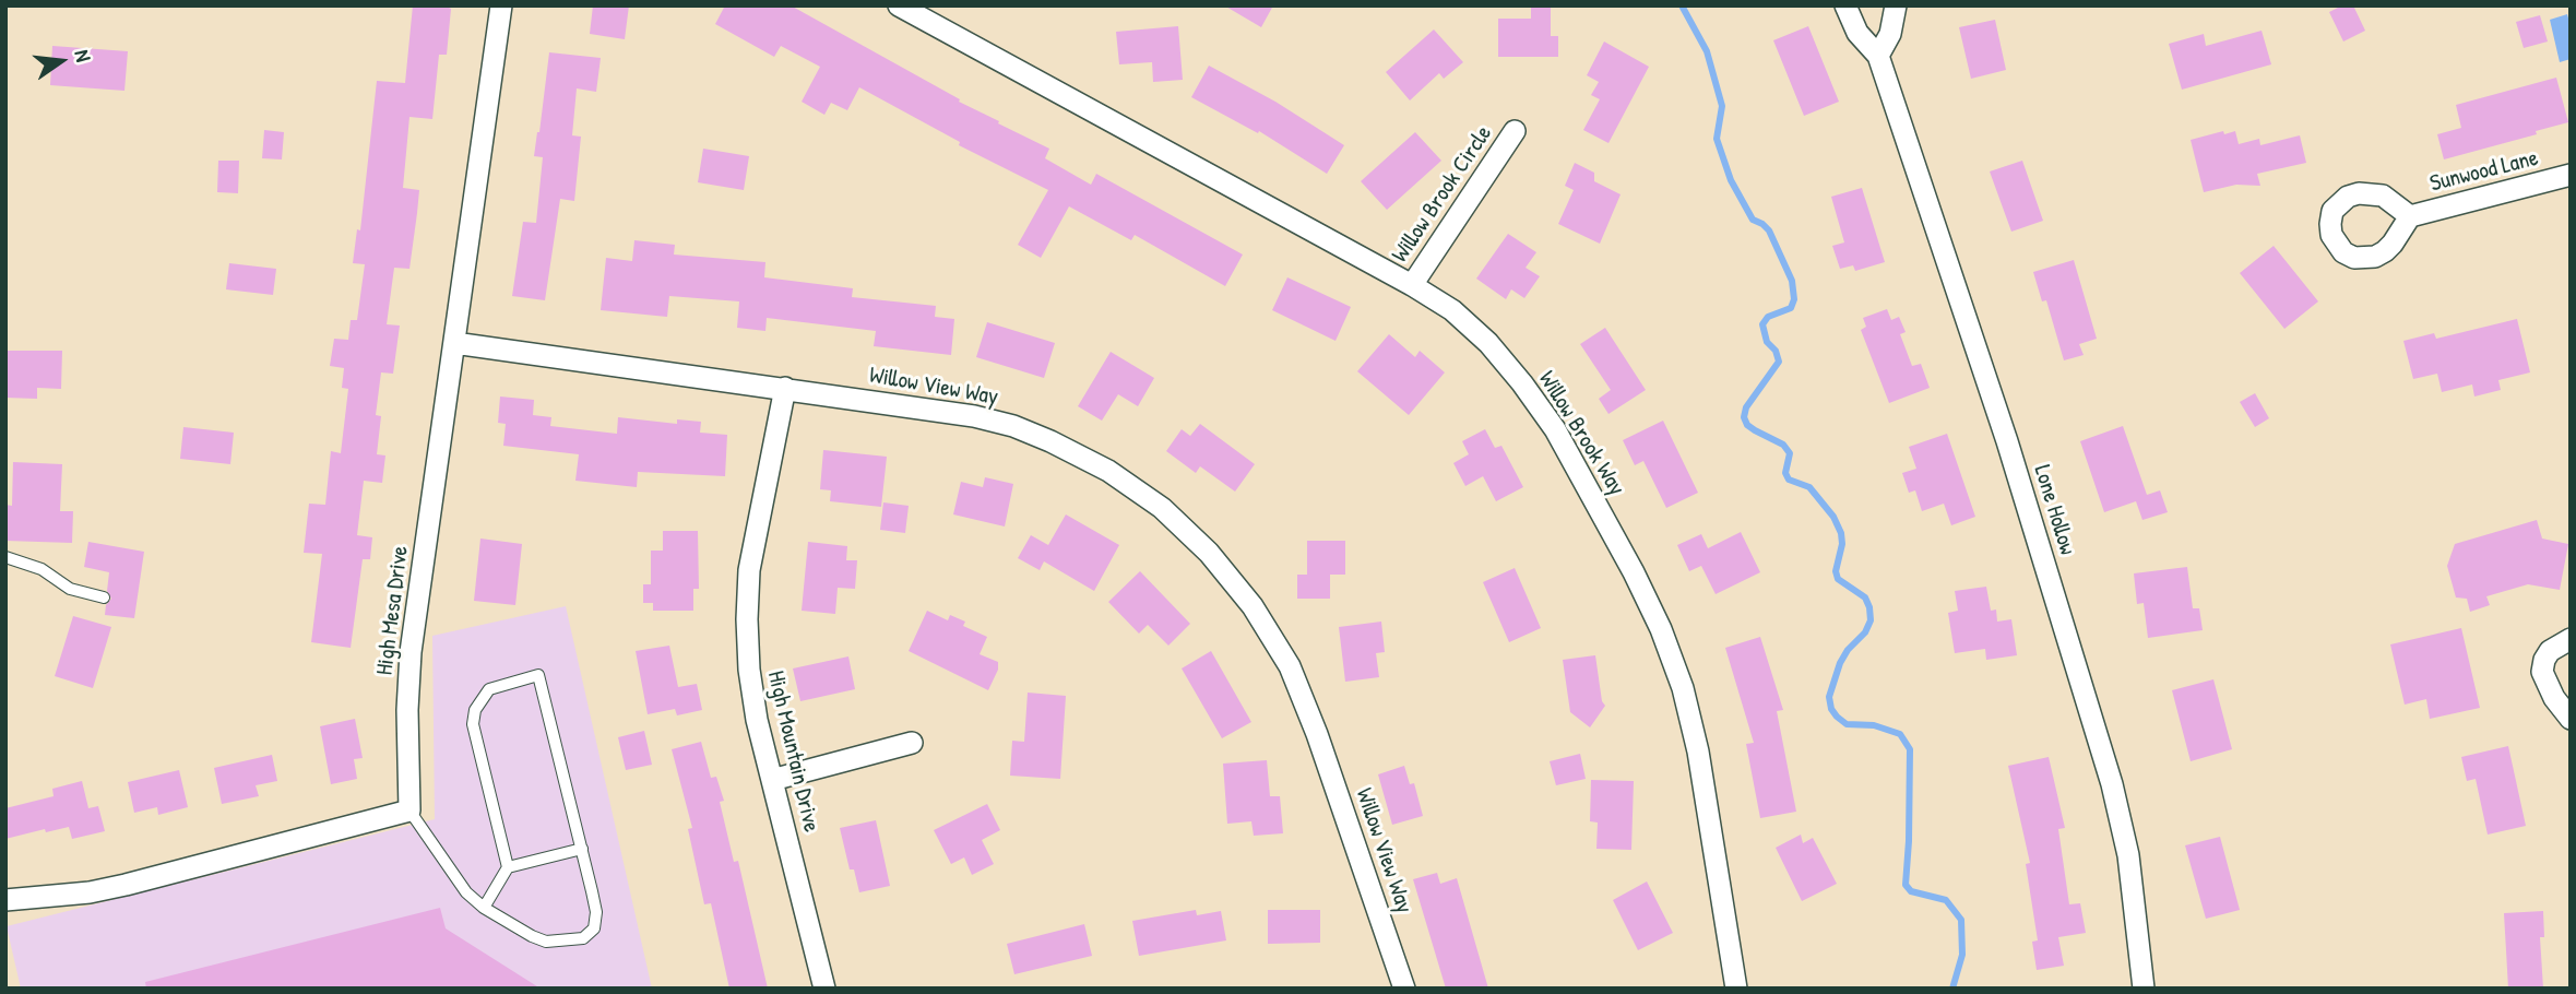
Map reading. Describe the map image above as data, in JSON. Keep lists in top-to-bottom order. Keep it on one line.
{"streets":{"street":["Sunwood Lane","Willow Brook Circle","Willow View Way","Willow Brook Way","Lone Hollow","High Mesa Drive","High Mountain Drive"]},"crossings":[["Willow Brook Circle","Willow Brook Way"],["Willow View Way","High Mesa Drive"],["Willow View Way","High Mountain Drive"]],"north":"right"}
